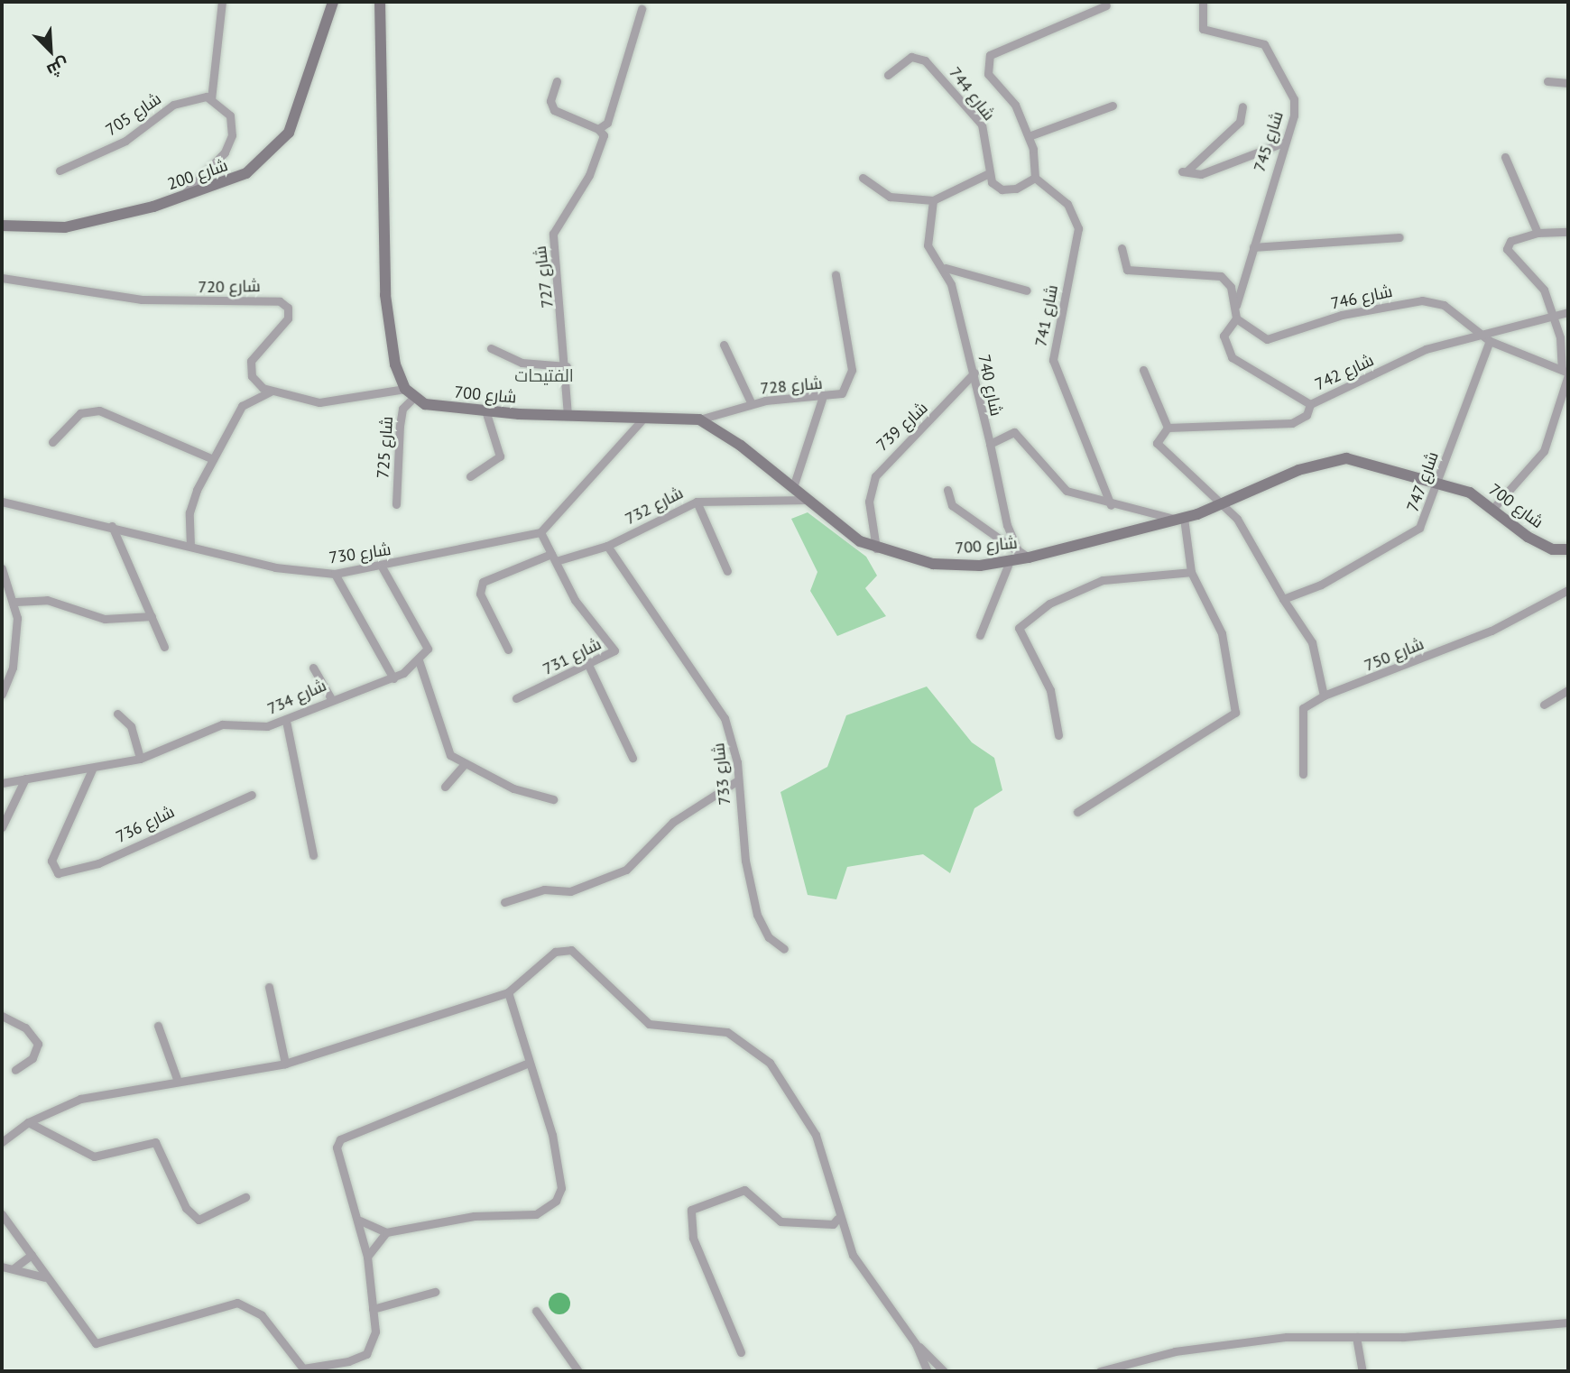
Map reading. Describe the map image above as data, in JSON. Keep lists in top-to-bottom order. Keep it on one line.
{"streets":{"main road":["شارع 200","شارع 700"],"street":["شارع 744","شارع 705","شارع 745","شارع 727","شارع 720","شارع 746","شارع 741","شارع 742","شارع 740","شارع 728","شارع 739","شارع 725","شارع 747","شارع 732","شارع 730","شارع 750","شارع 731","شارع 734","شارع 733","شارع 736"]},"crossings":[["شارع 744","شارع 741"],["شارع 727","شارع 700"],["شارع 746","شارع 742"],["شارع 746","شارع 747"],["شارع 741","شارع 740"],["شارع 740","شارع 700"],["شارع 740","شارع 739"],["شارع 728","شارع 700"],["شارع 700","شارع 739"],["شارع 700","شارع 725"],["شارع 700","شارع 747"],["شارع 700","شارع 732"],["شارع 732","شارع 731"],["شارع 732","شارع 733"],["شارع 730","شارع 731"],["شارع 734","شارع 736"]],"districts":["الفتيحات"],"north":"bottom right"}
